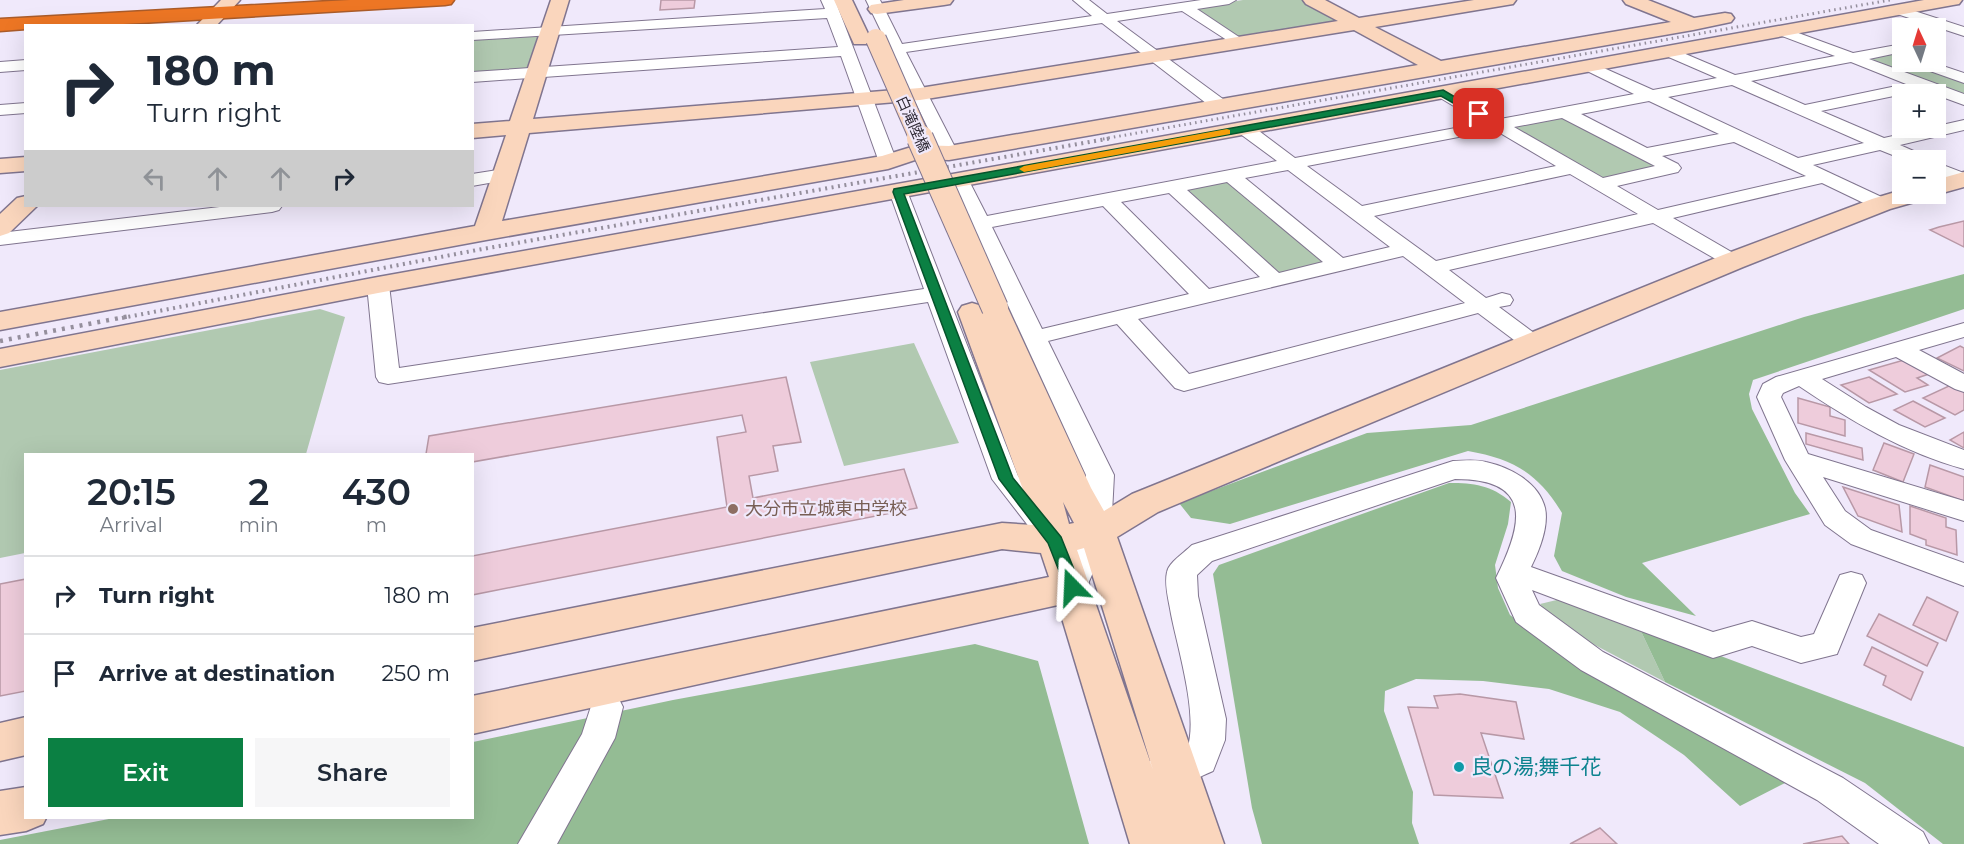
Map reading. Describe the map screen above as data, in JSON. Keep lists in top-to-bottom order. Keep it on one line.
{"places":["大分市立城東中学校","良の湯;舞千花"],"north":"top","page":{"map_buttons":["+","−"],"turn":["180 m","Turn right"],"eta":["20:15","Arrival","2","min","430","m"],"list":[{"name":"Turn right","value":"180 m"},{"name":"Arrive at destination","value":"250 m"}],"buttons":["Exit","Share"]}}
